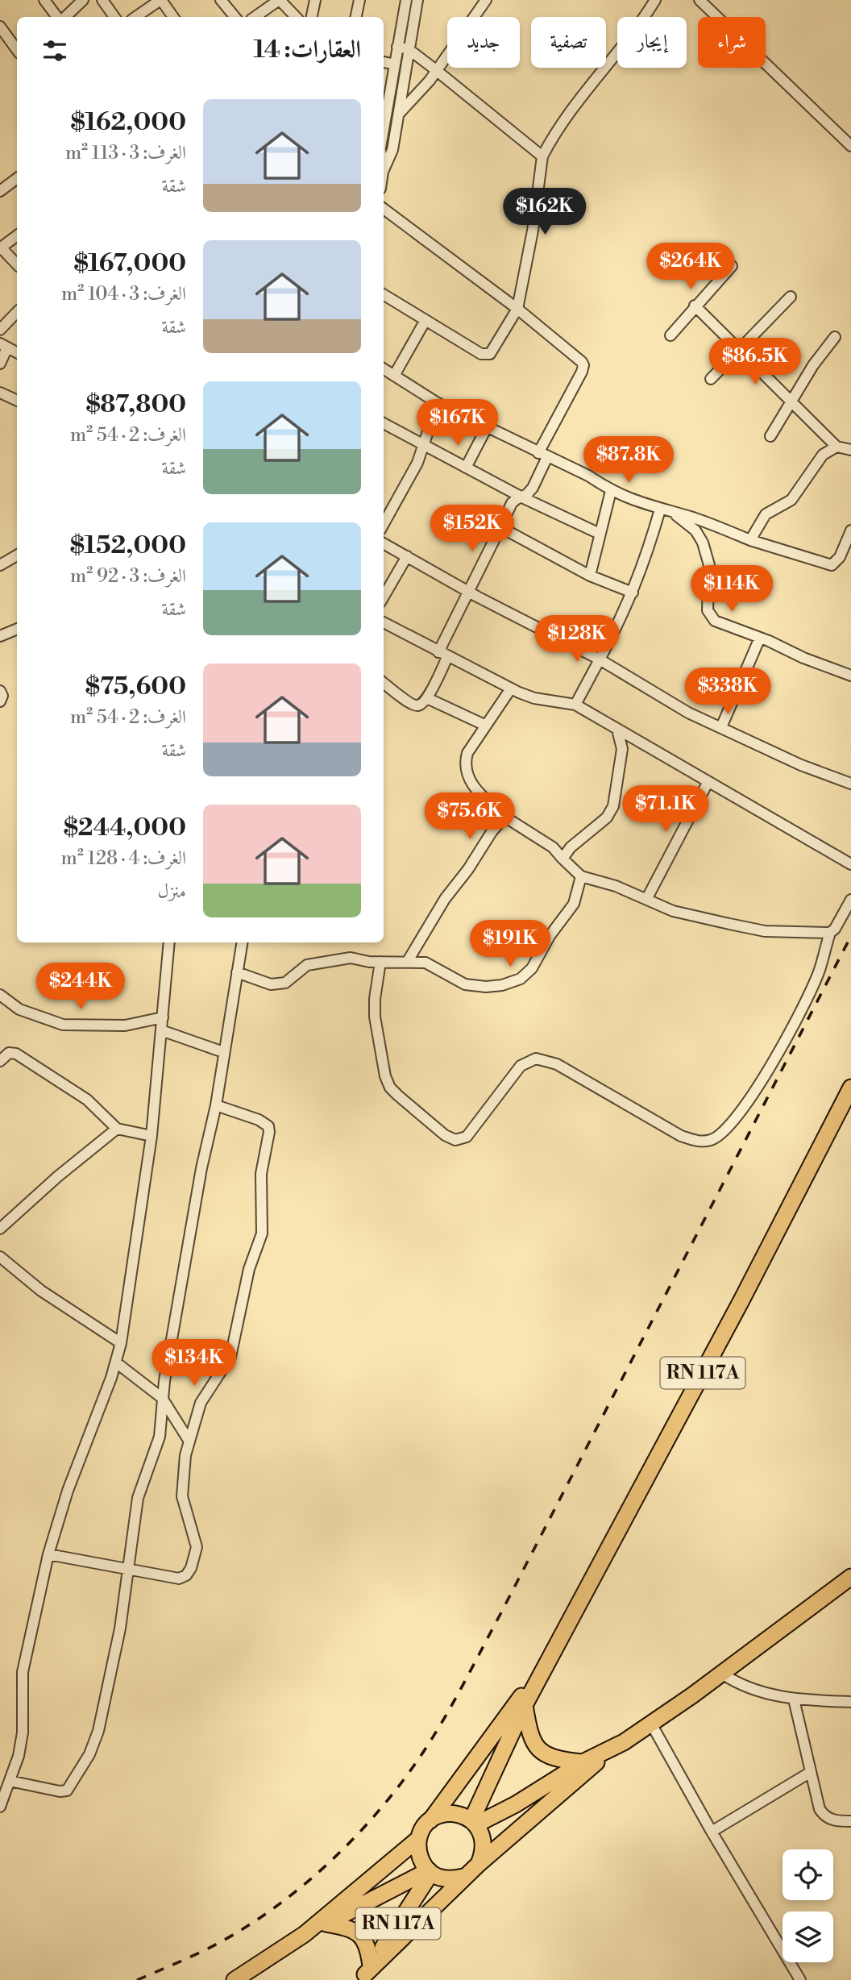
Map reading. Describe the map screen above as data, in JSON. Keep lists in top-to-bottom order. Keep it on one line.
{"streets":{"main road":["RN 117A"]},"page":{"chip":["شراء","إيجار","تصفية","جديد"],"heading":"العقارات: 14","list":[{"name":"$162,000","note":"الغرف: 3 · 113 m² · شقة"},{"name":"$167,000","note":"الغرف: 3 · 104 m² · شقة"},{"name":"$87,800","note":"الغرف: 2 · 54 m² · شقة"},{"name":"$152,000","note":"الغرف: 3 · 92 m² · شقة"},{"name":"$75,600","note":"الغرف: 2 · 54 m² · شقة"},{"name":"$244,000","note":"الغرف: 4 · 128 m² · منزل"}],"price":["$162K","$264K","$86.5K","$167K","$87.8K","$152K","$114K","$128K","$338K","$71.1K","$75.6K","$191K","$244K","$134K"]}}
